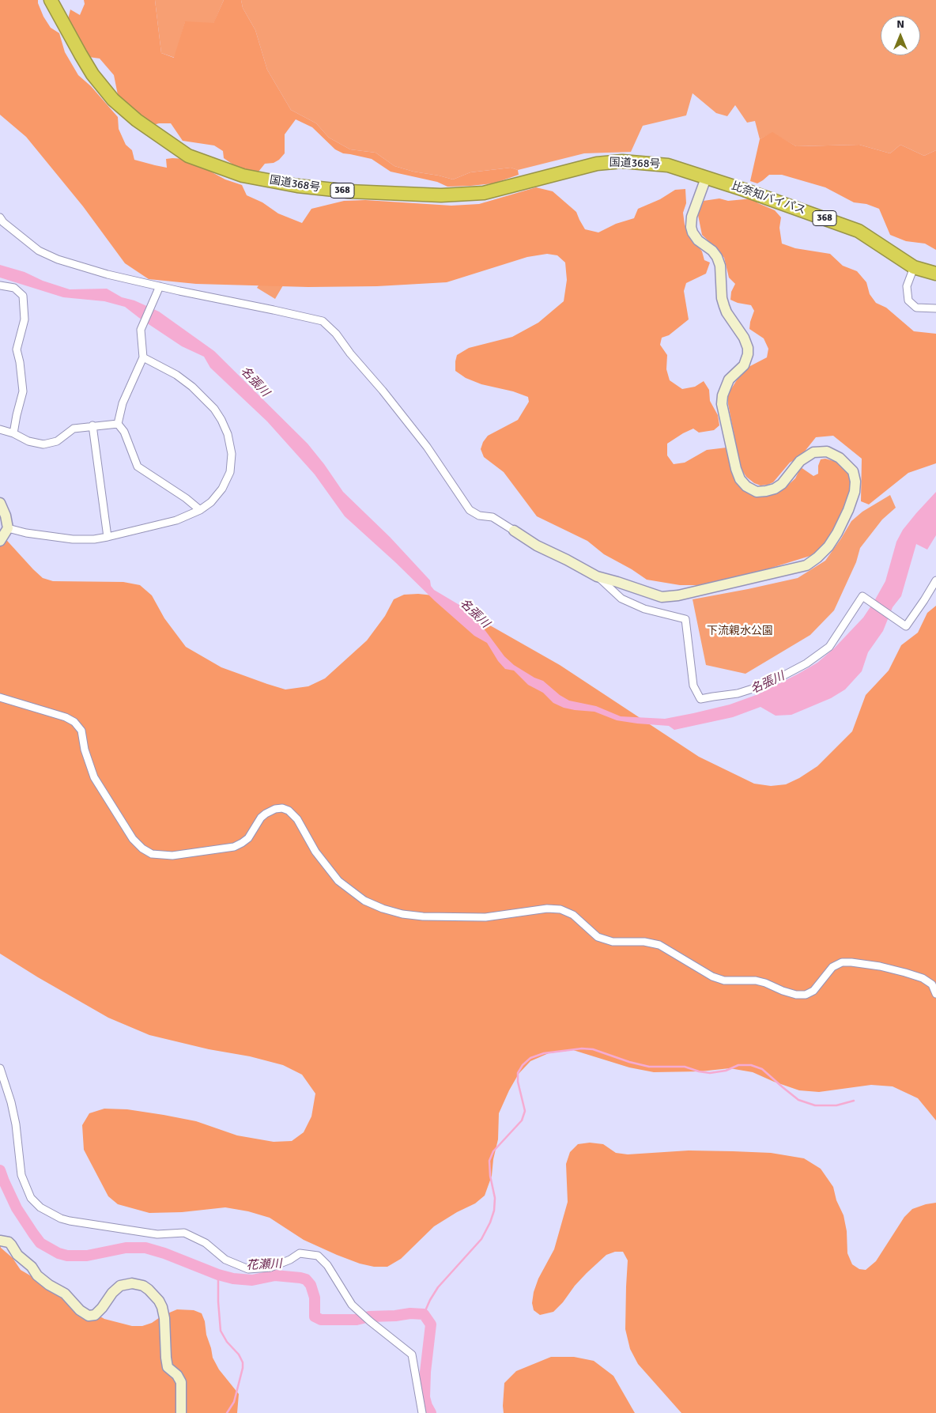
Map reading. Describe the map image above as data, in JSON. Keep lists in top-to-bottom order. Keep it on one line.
{"streets":{"highway":["国道368号","368","比奈知バイパス"]},"crossings":[["国道368号","比奈知バイパス"]],"water":["名張川","花瀬川"],"parks":["下流親水公園"],"north":"top"}
